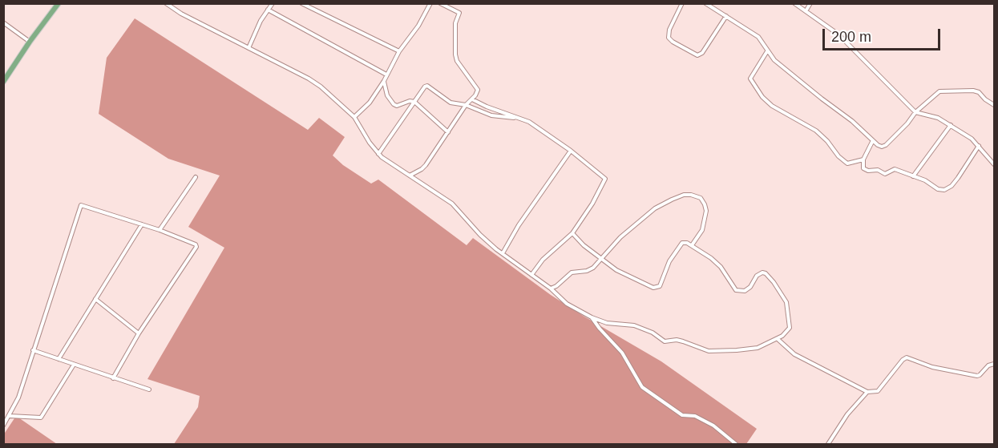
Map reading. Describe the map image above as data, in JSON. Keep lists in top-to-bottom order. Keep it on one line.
{"scale_bar":"200 m"}
